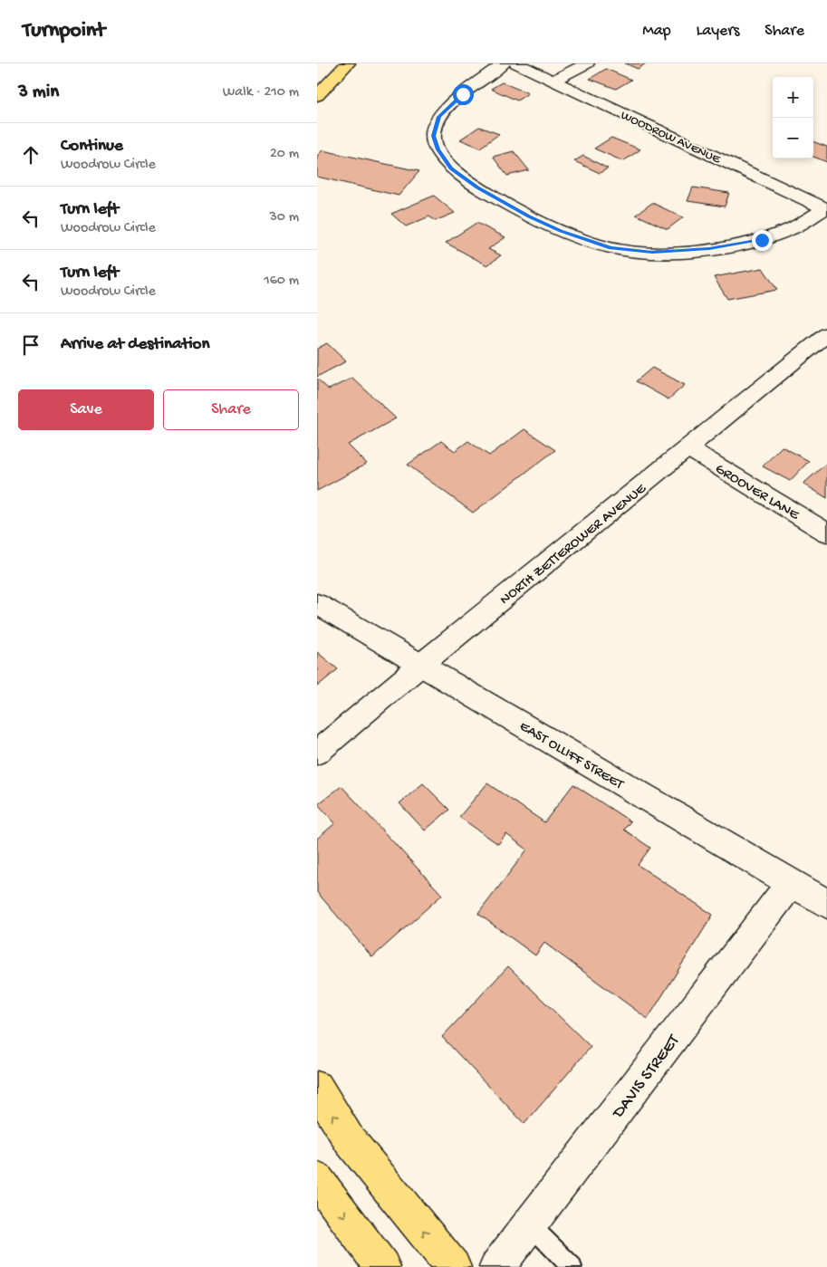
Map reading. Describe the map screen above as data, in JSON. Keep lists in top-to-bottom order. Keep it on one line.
{"streets":{"street":["WOODROW AVENUE","GROOVER LANE","NORTH ZETTEROWER AVENUE","EAST OLLIFF STREET","DAVIS STREET"]},"crossings":[["GROOVER LANE","NORTH ZETTEROWER AVENUE"],["NORTH ZETTEROWER AVENUE","EAST OLLIFF STREET"],["EAST OLLIFF STREET","DAVIS STREET"]],"page":{"header":"Turnpoint","nav":["Map","Layers","Share"],"heading":["3 min","Walk · 210 m"],"map_buttons":["+","−"],"list":[["Continue","Woodrow Circle","20 m"],["Turn left","Woodrow Circle","30 m"],["Turn left","Woodrow Circle","160 m"],"Arrive at destination"],"buttons":["Save","Share"]}}
